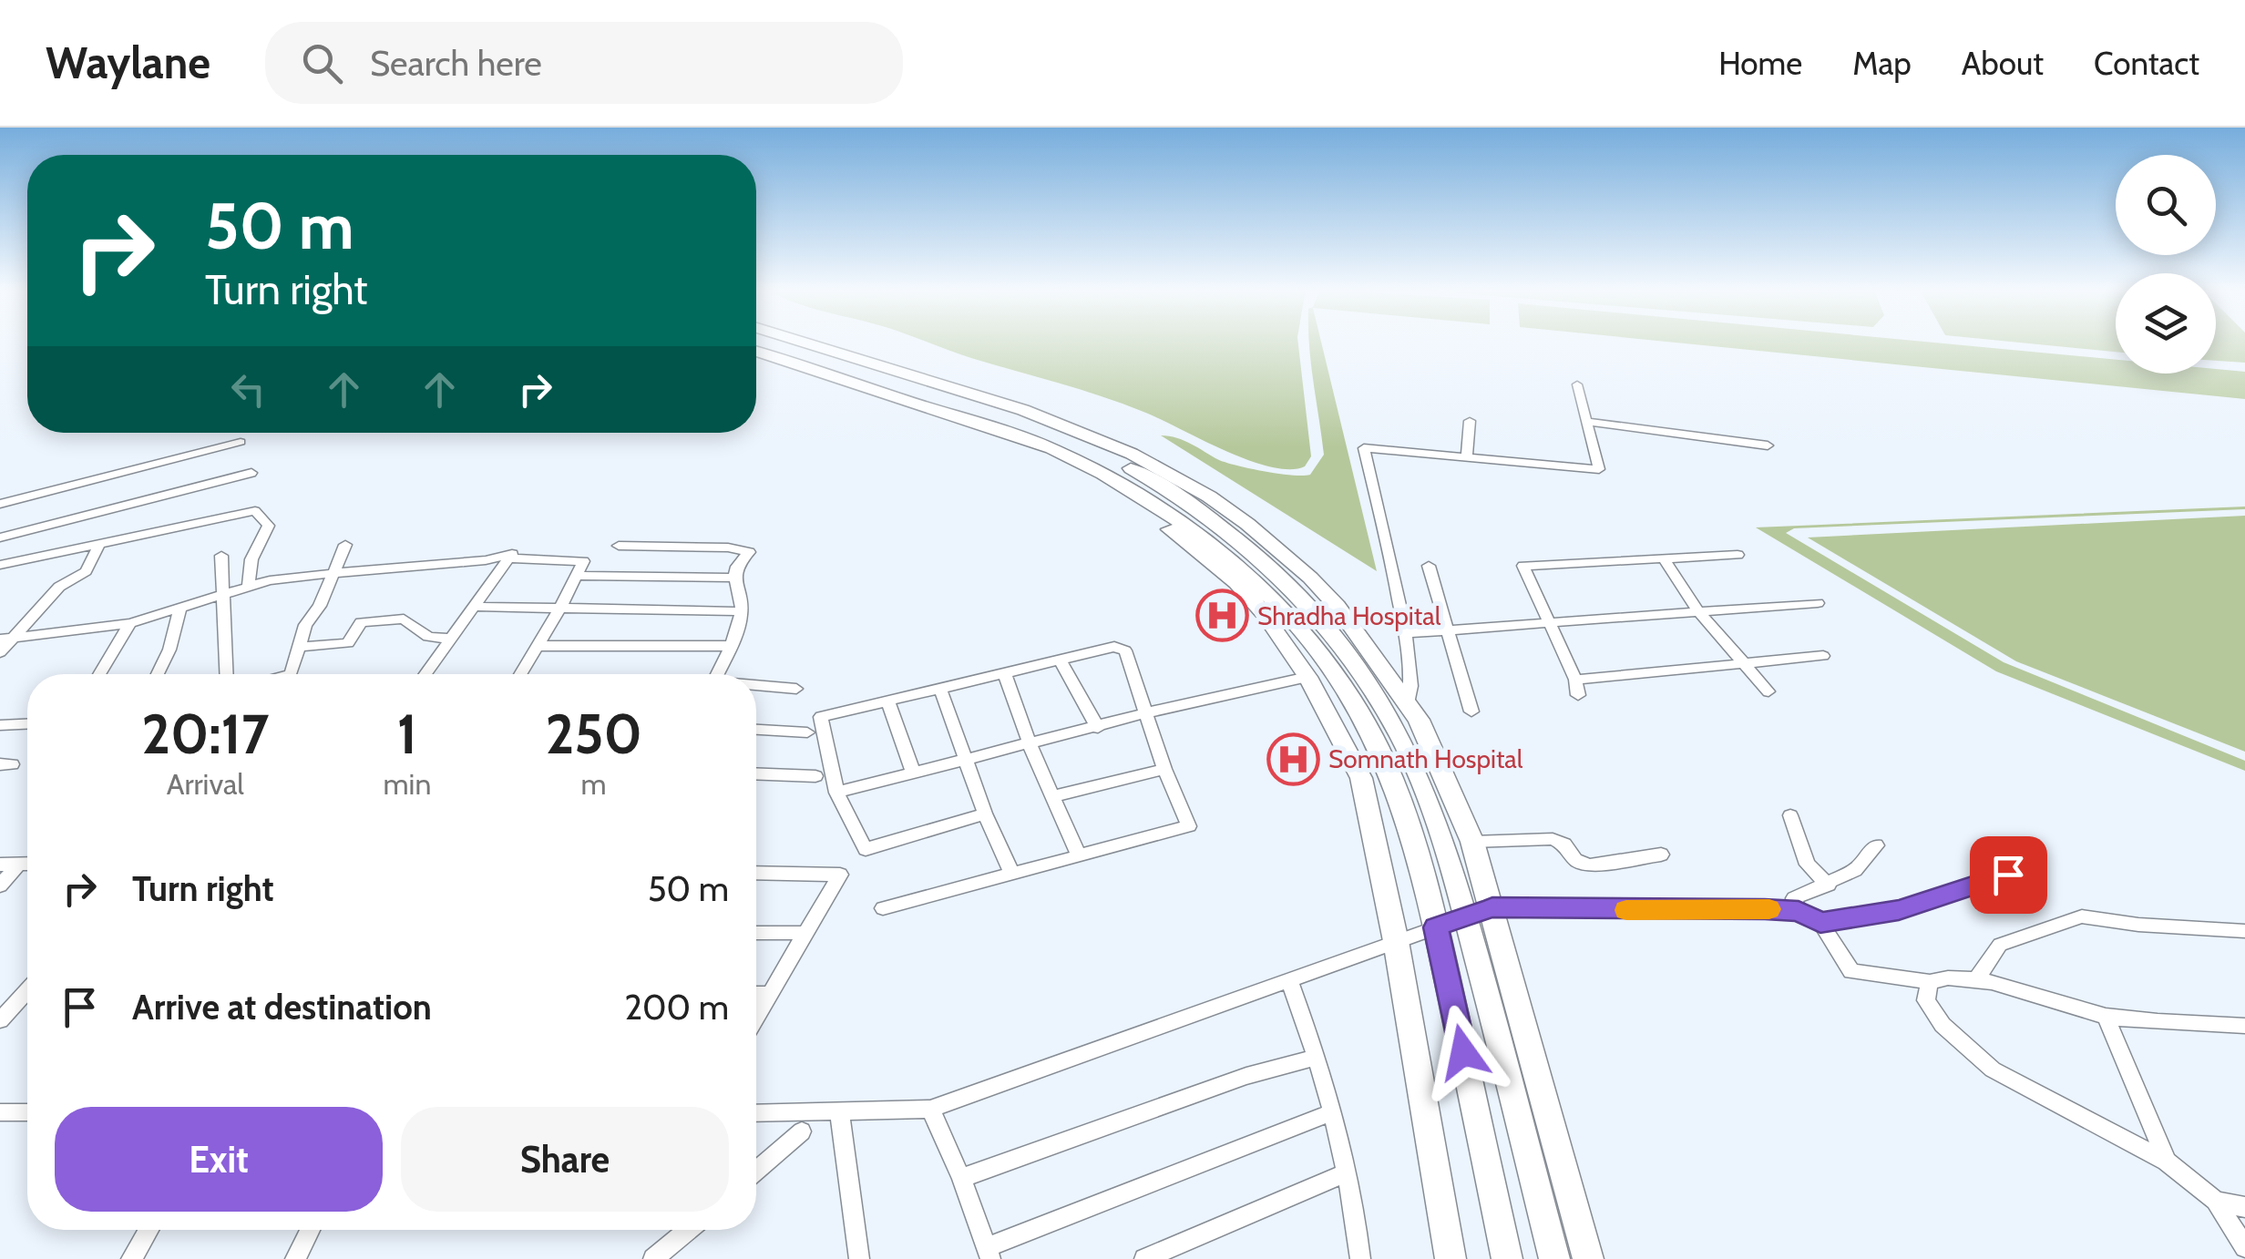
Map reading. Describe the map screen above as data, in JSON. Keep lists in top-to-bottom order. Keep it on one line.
{"places":{"hospital":["Shradha Hospital","Somnath Hospital"]},"page":{"header":"Waylane","search":"Search here","nav":["Home","Map","About","Contact"],"turn":["50 m","Turn right"],"eta":["20:17","Arrival","1","min","250","m"],"list":[{"name":"Turn right","value":"50 m"},{"name":"Arrive at destination","value":"200 m"}],"buttons":["Exit","Share"]}}
